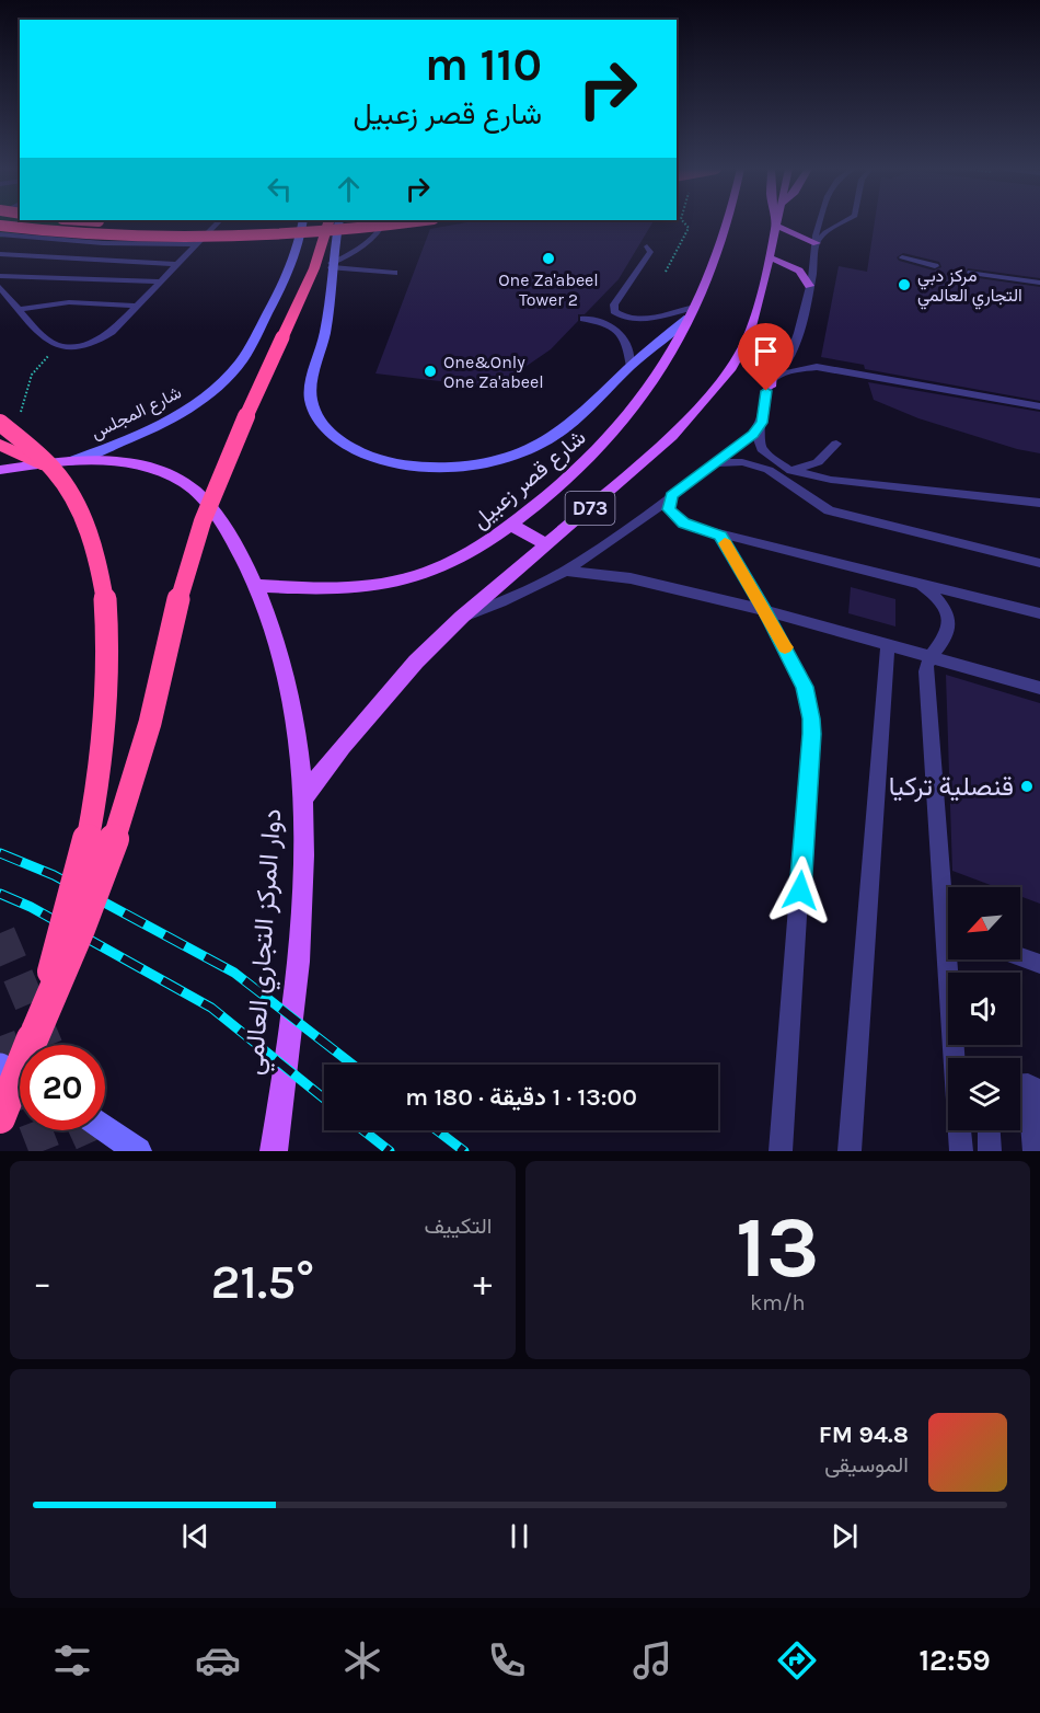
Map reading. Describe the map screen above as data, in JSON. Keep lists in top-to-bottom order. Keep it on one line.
{"streets":{"main road":["شارع المجلس","شارع قصر زعبيل","D73","دوار المركز التجاري العالمي"]},"crossings":[["شارع المجلس","دوار المركز التجاري العالمي"],["شارع قصر زعبيل","دوار المركز التجاري العالمي"],["D73","دوار المركز التجاري العالمي"]],"places":["One Za'abeel Tower 2","مركز دبي التجاري العالمي","One&Only One Za'abeel","قنصلية تركيا"],"north":"bottom left","page":{"turn":["110 m","شارع قصر زعبيل"],"limit":"20","trip":"13:00 · 1 دقيقة · 180 m","tile":[["13","km/h"],"التكييف"],"heat":["−","21.5°","+"],"song":["94.8 FM","الموسيقى"],"tabs":"12:59"}}
